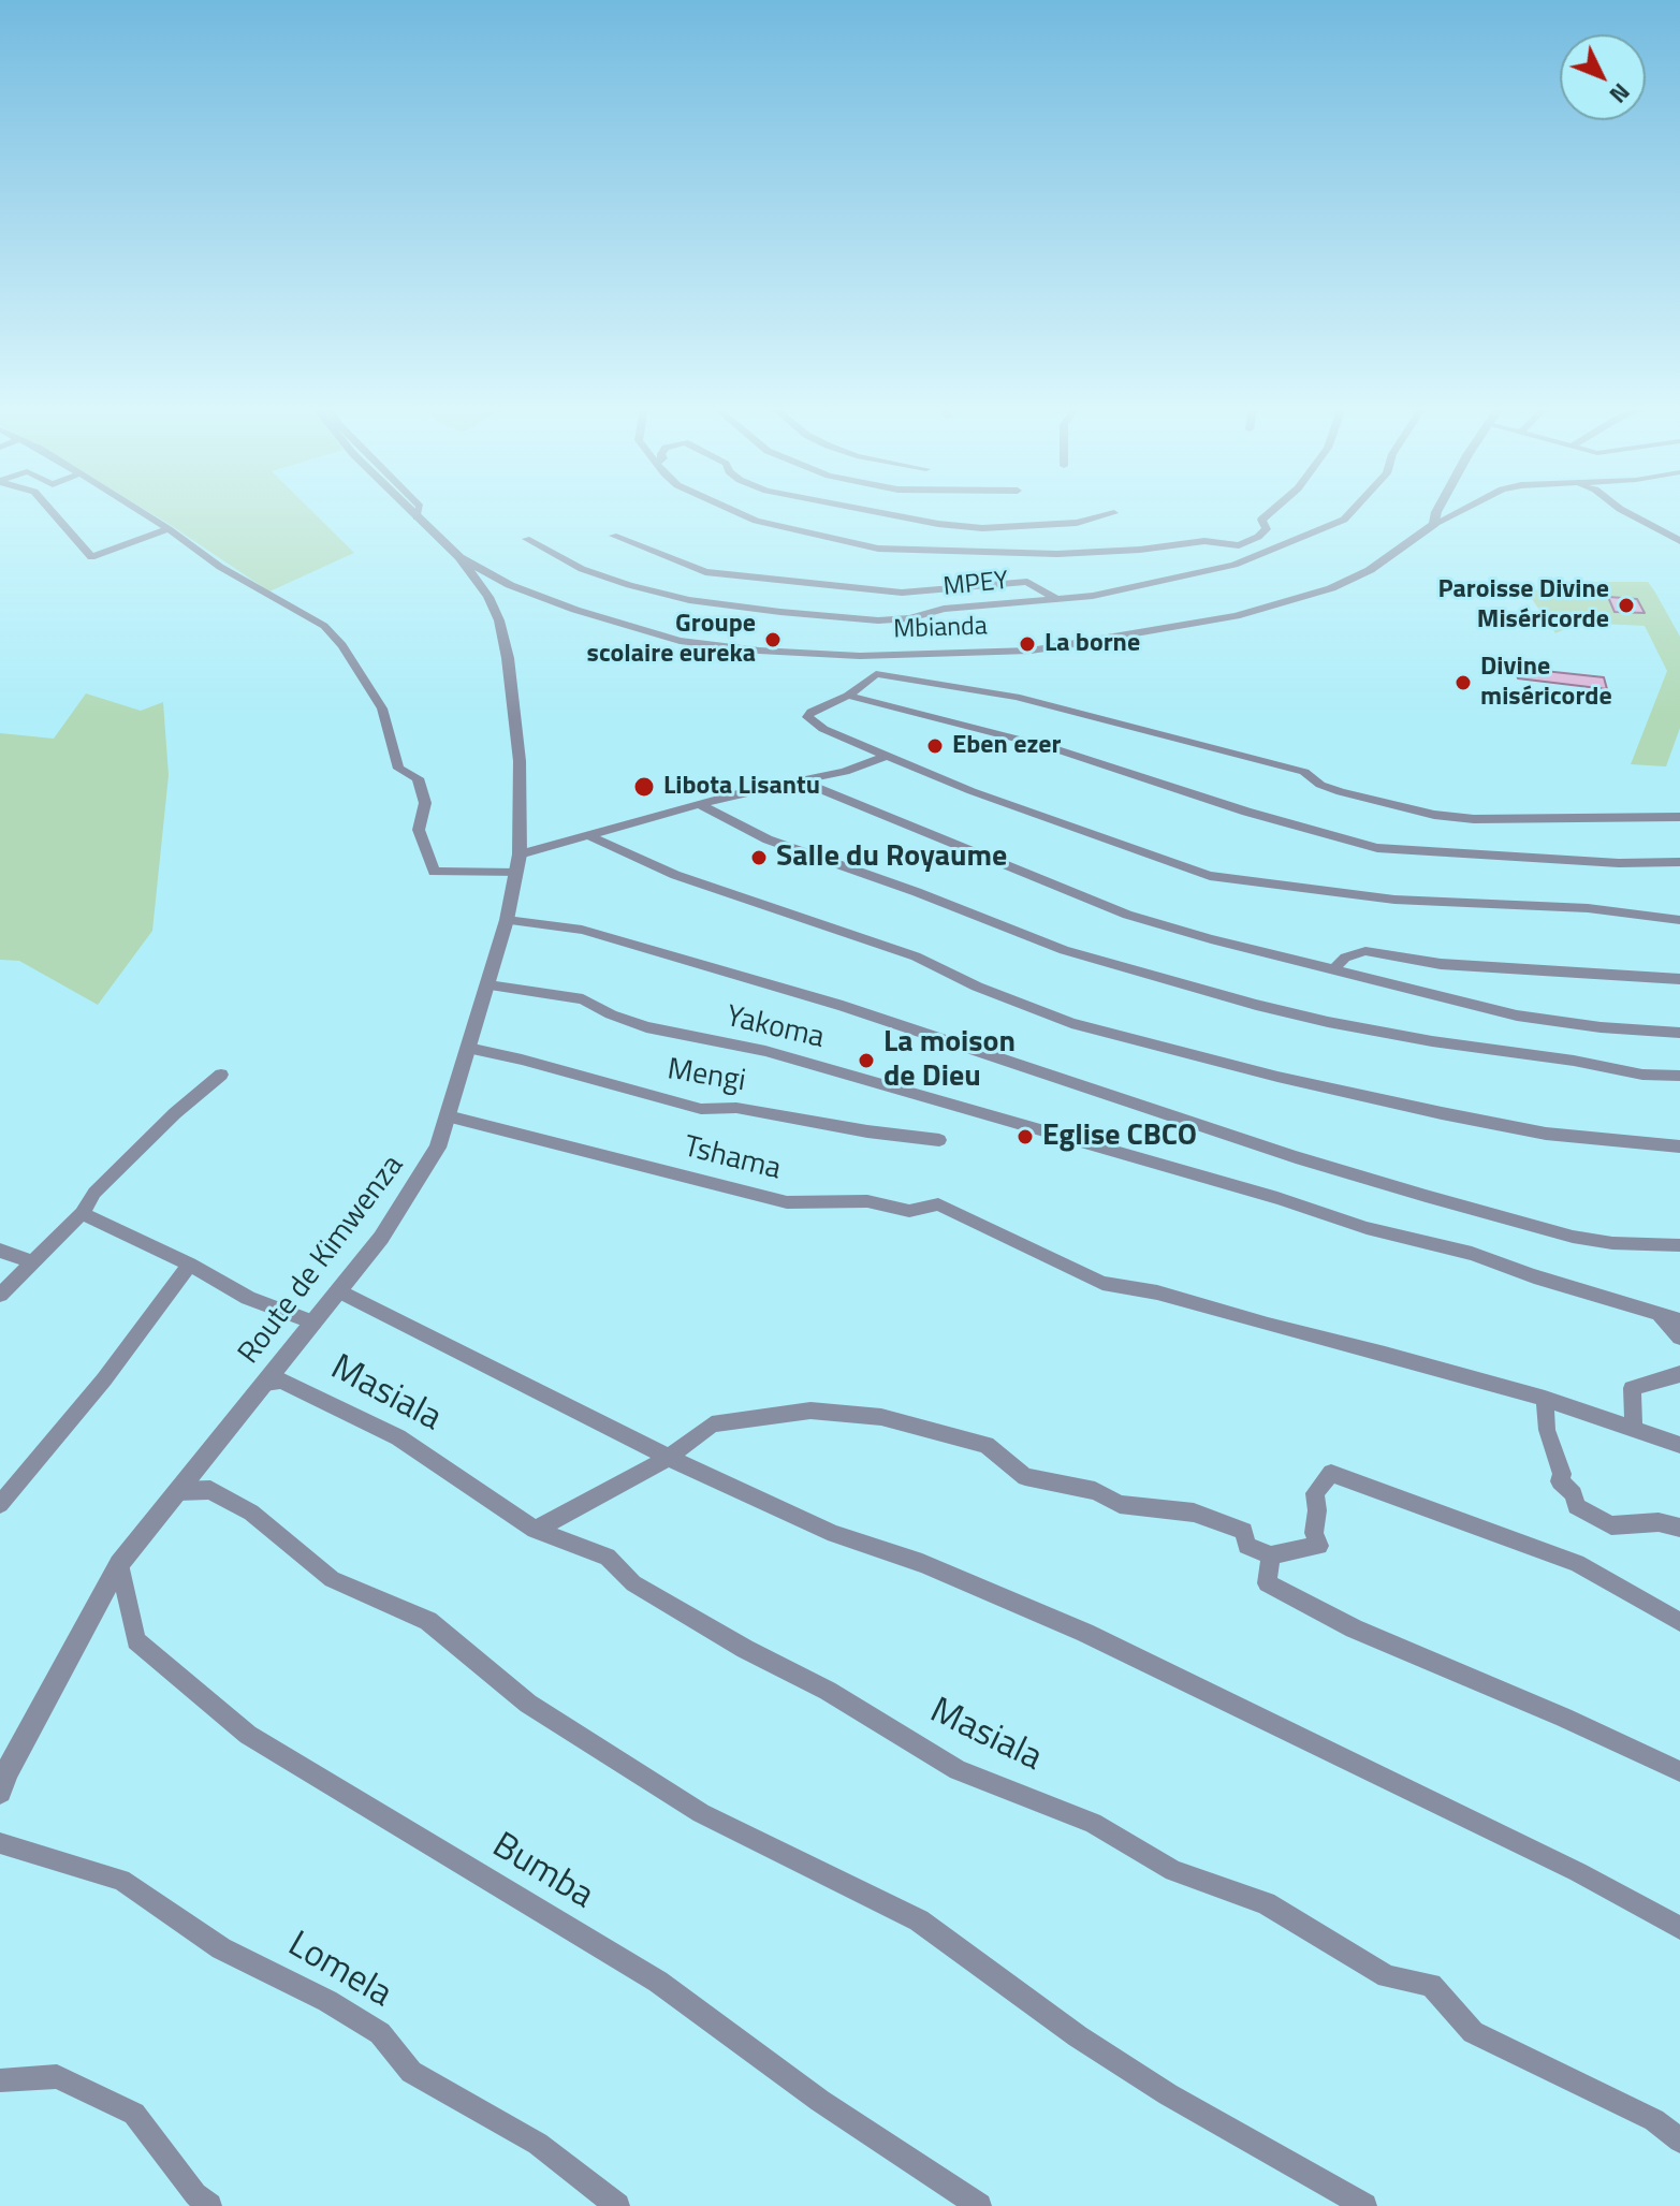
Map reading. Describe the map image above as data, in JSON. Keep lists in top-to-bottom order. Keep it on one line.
{"streets":{"street":["MPEY","Mbianda","Yakoma","Mengi","Tshama","Route de Kimwenza","Masiala","Bumba","Lomela"]},"crossings":[["Mbianda","Route de Kimwenza"],["Yakoma","Route de Kimwenza"],["Mengi","Route de Kimwenza"],["Tshama","Route de Kimwenza"],["Route de Kimwenza","Masiala"],["Route de Kimwenza","Bumba"]],"places":["Paroisse Divine Miséricorde","Groupe scolaire eureka","La borne","Divine miséricorde","Eben ezer","Libota Lisantu","Salle du Royaume","La moison de Dieu","Eglise CBCO"],"north":"bottom right"}
